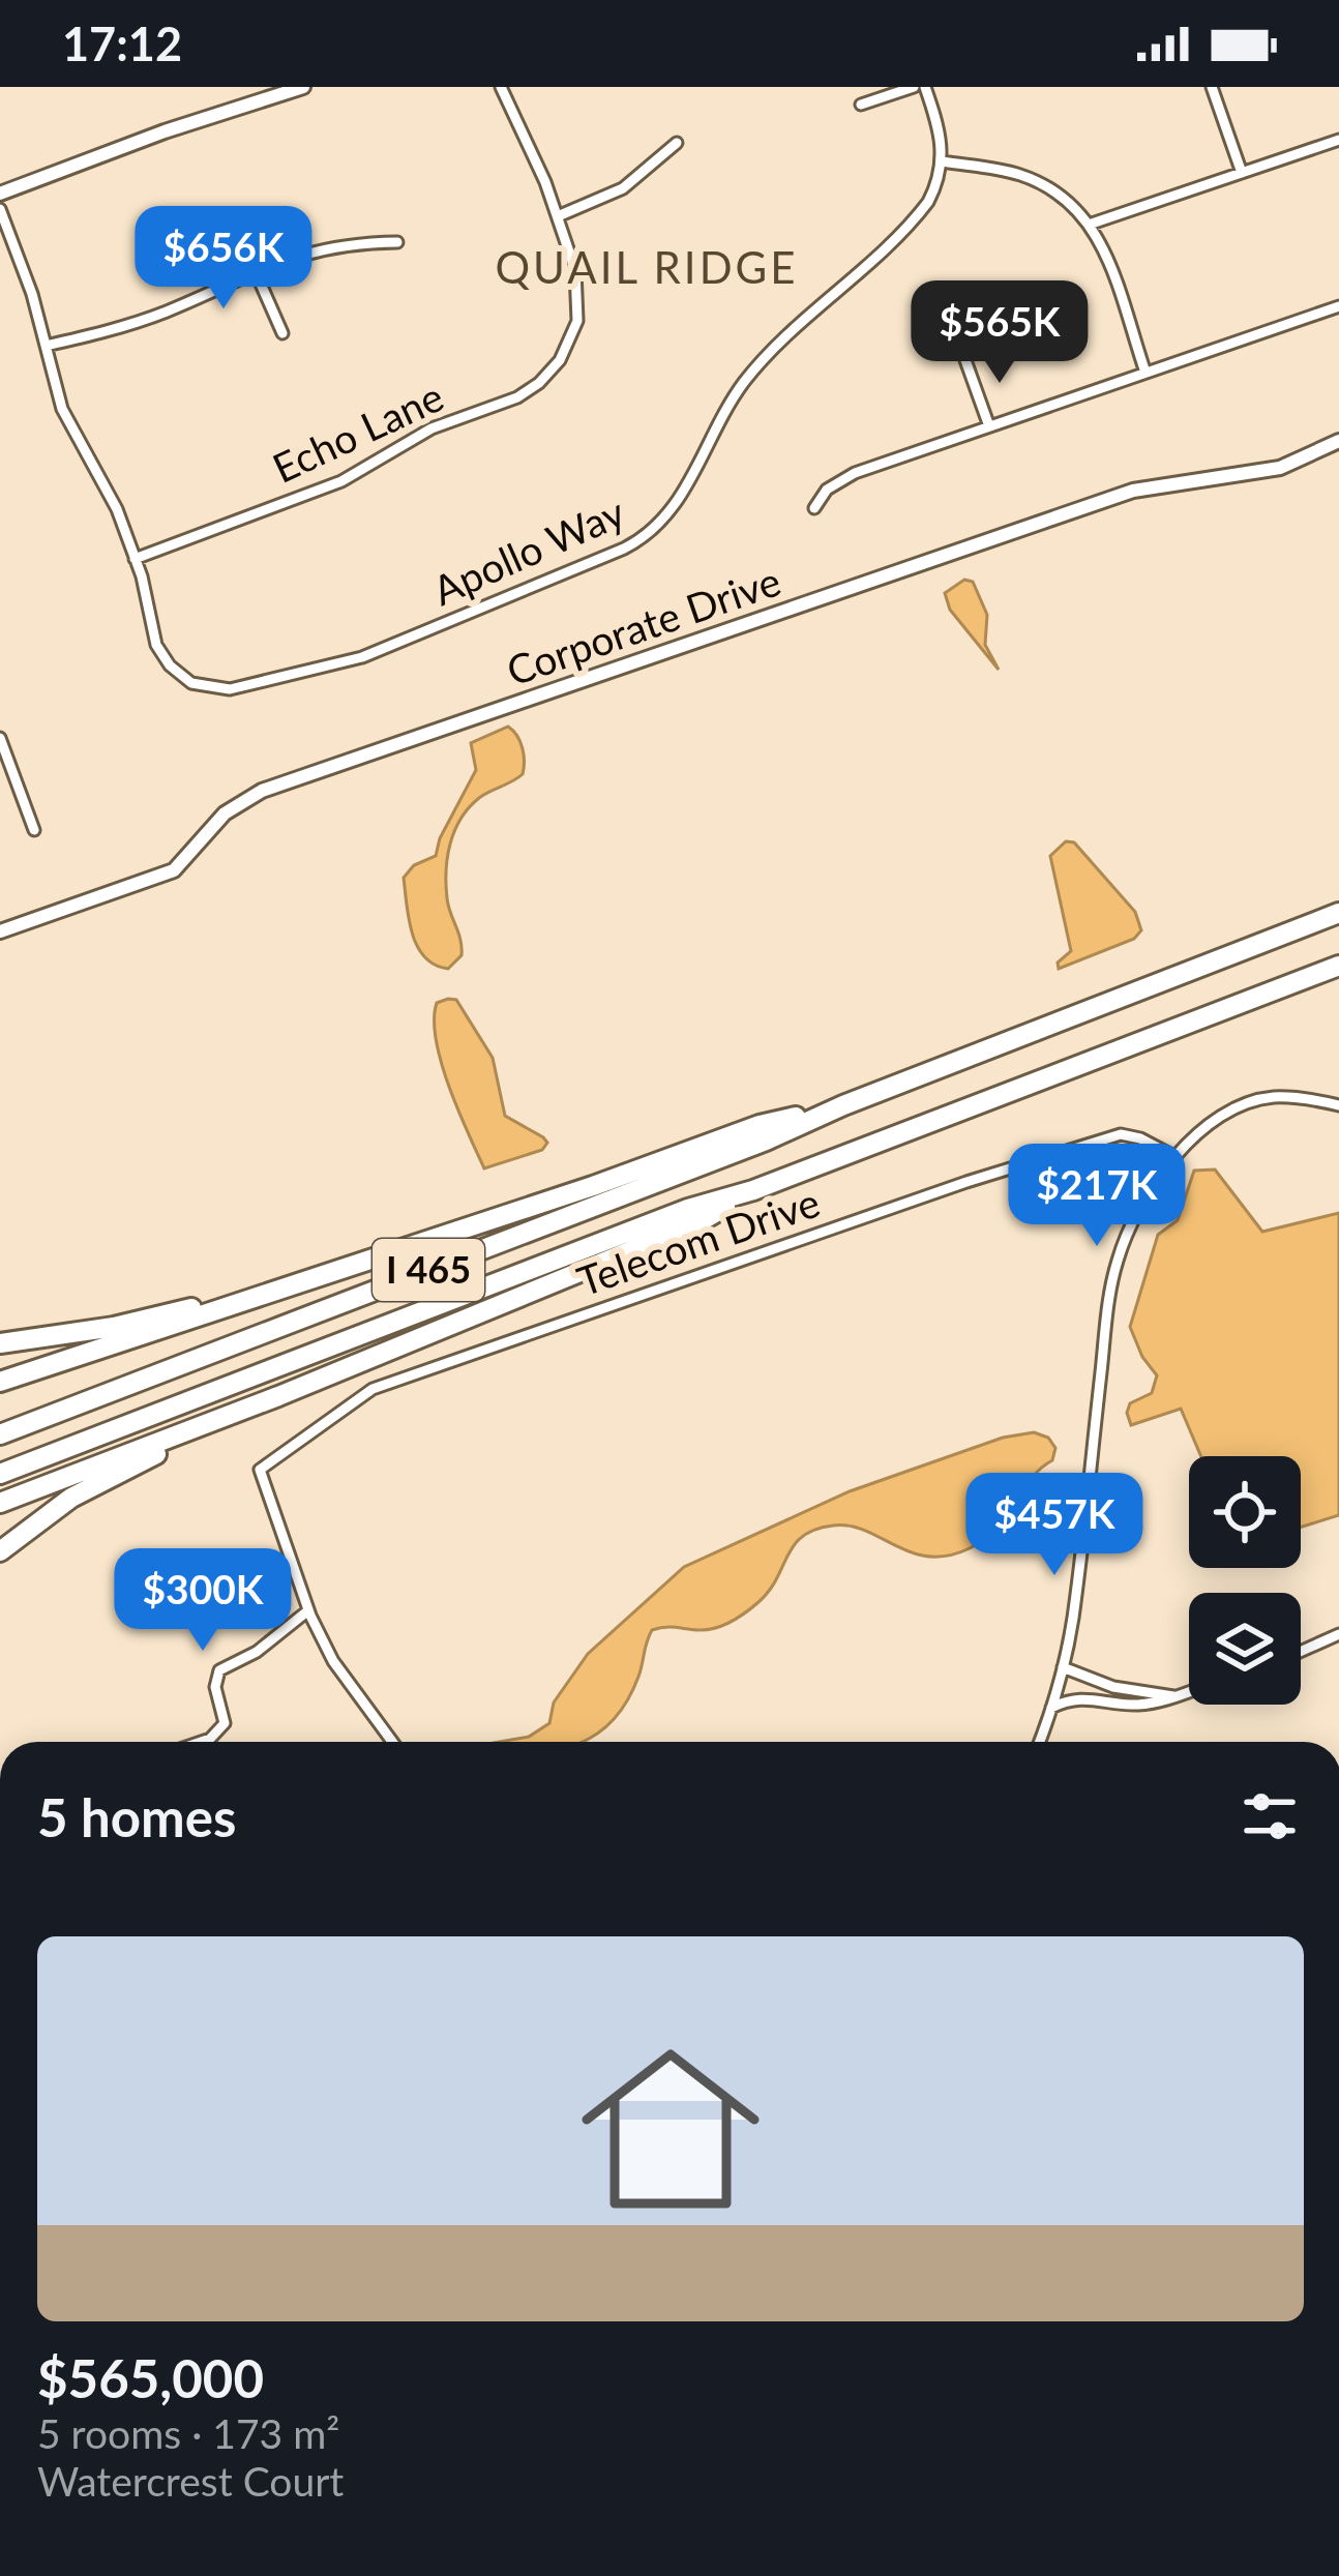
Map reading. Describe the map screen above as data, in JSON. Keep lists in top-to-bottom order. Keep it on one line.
{"streets":{"highway":["I 465"],"street":["Echo Lane","Apollo Way","Corporate Drive","Telecom Drive"]},"crossings":[["Echo Lane","Apollo Way"]],"districts":["QUAIL RIDGE"],"page":{"status":"17:12","price":["$656K","$565K","$217K","$457K","$300K"],"heading":"5 homes","list":[{"name":"$565,000","note":"5 rooms · 173 m² · Watercrest Court"}]}}
